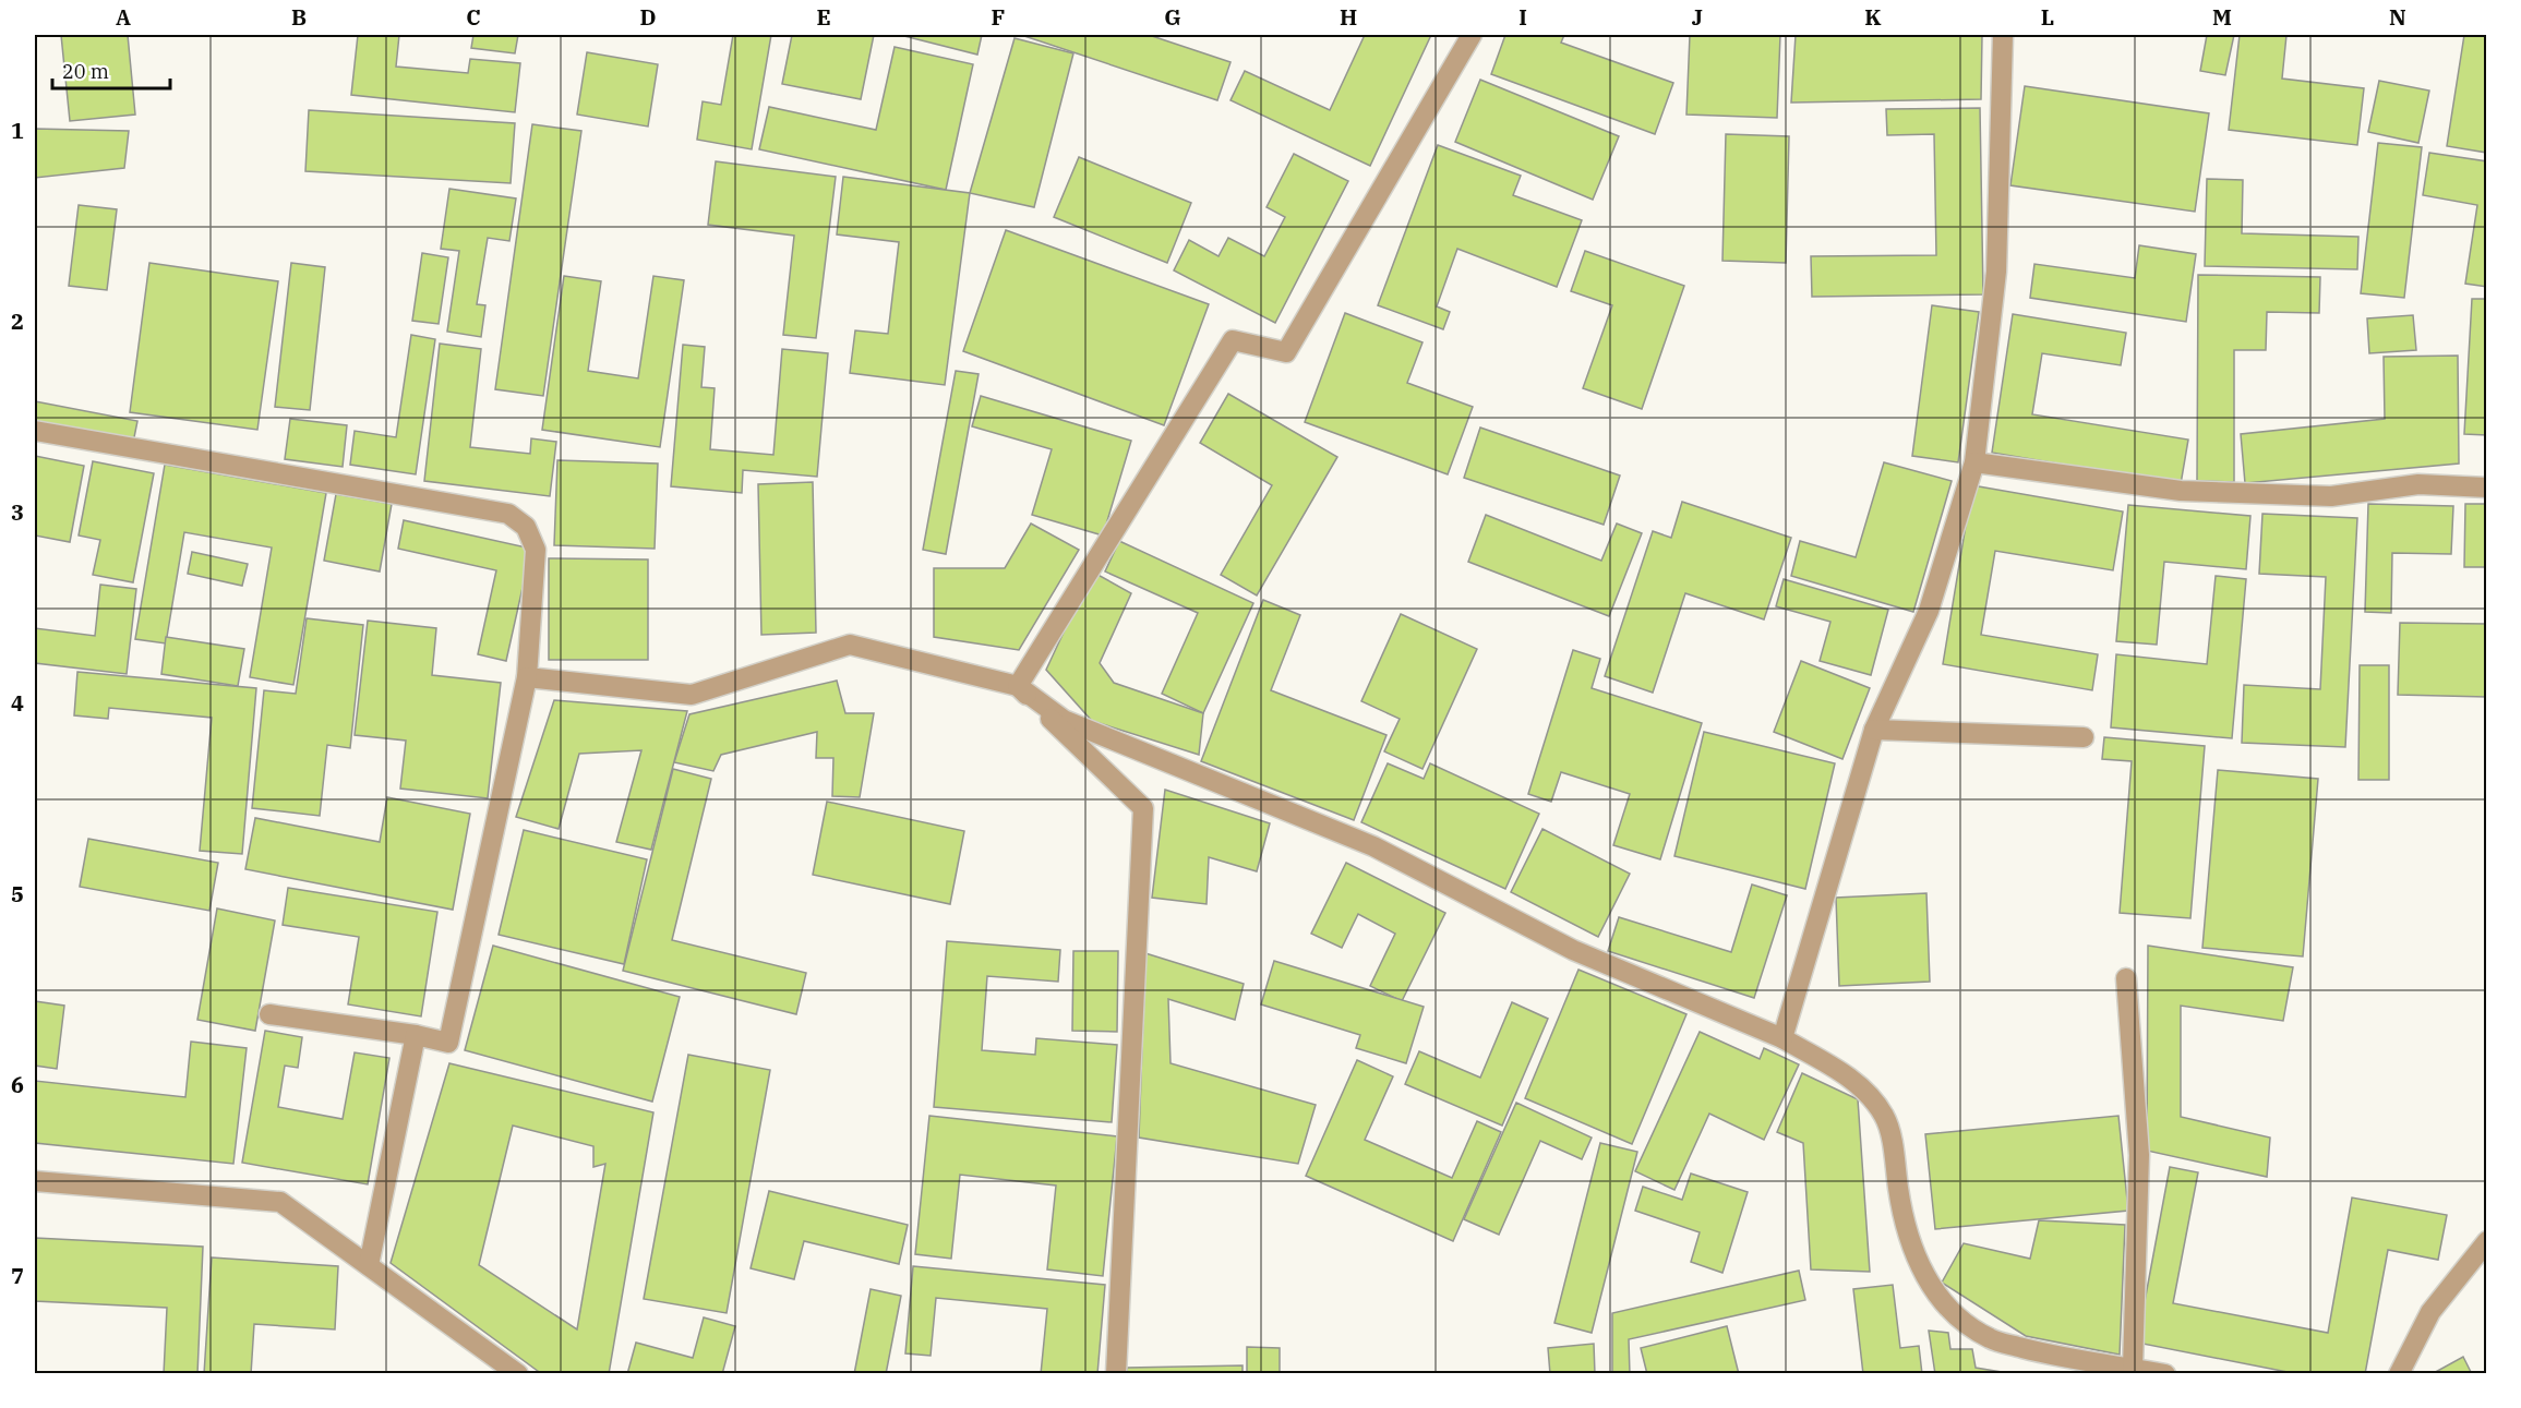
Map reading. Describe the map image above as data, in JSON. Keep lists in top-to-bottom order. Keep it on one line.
{"scale_bar":"20 m","grid":{"columns":["A","B","C","D","E","F","G","H","I","J","K","L","M","N"],"rows":["1","2","3","4","5","6","7"]}}
